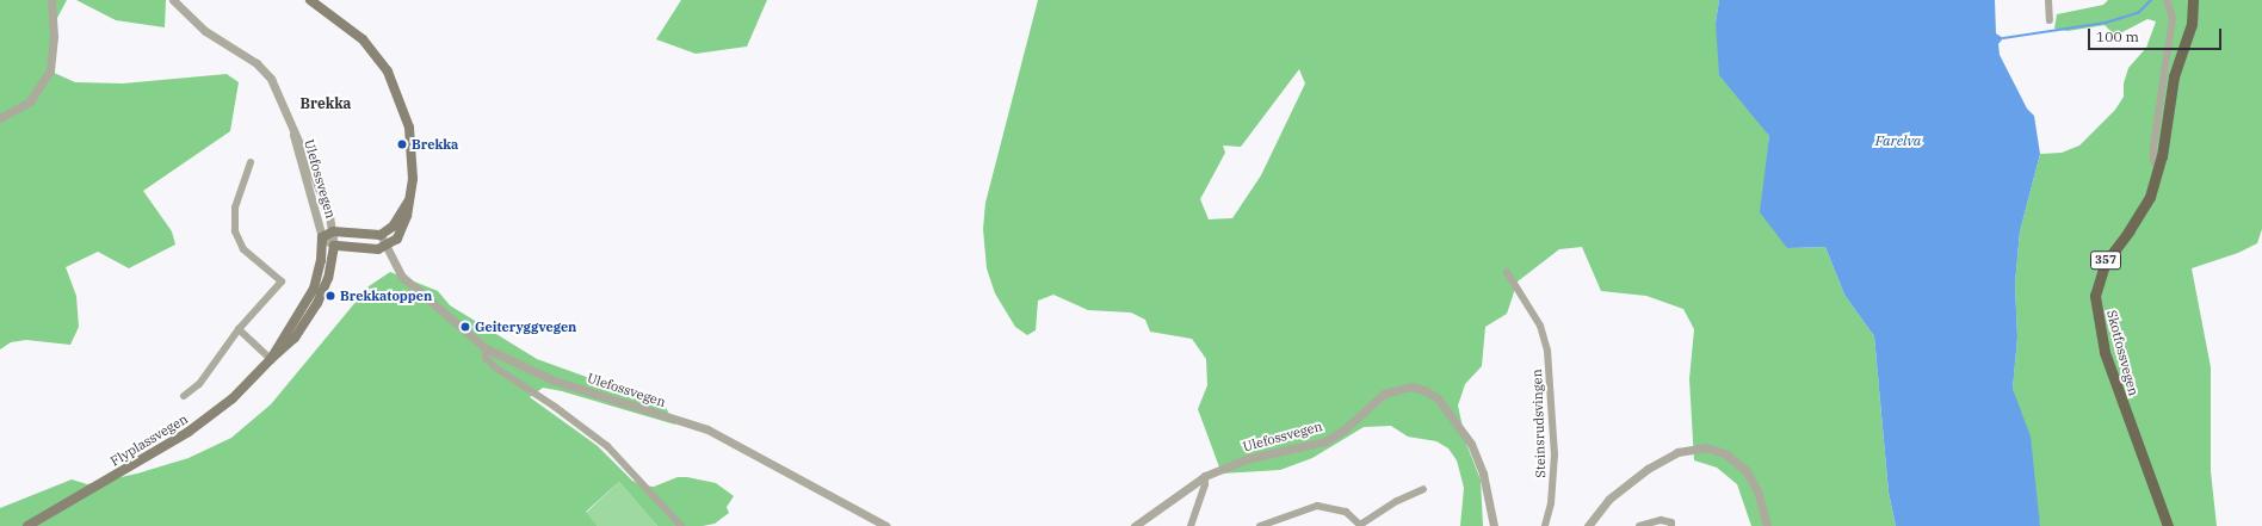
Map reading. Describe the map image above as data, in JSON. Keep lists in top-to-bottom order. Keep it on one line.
{"streets":{"main road":["Ulefossvegen","357","Skotfossvegen","Flyplassvegen"],"street":["Steinsrudsvingen"]},"crossings":[["Ulefossvegen","Flyplassvegen"]],"districts":["Brekka"],"water":["Farelva"],"places":["Brekka","Brekkatoppen","Geiteryggvegen"],"scale_bar":"100 m"}
